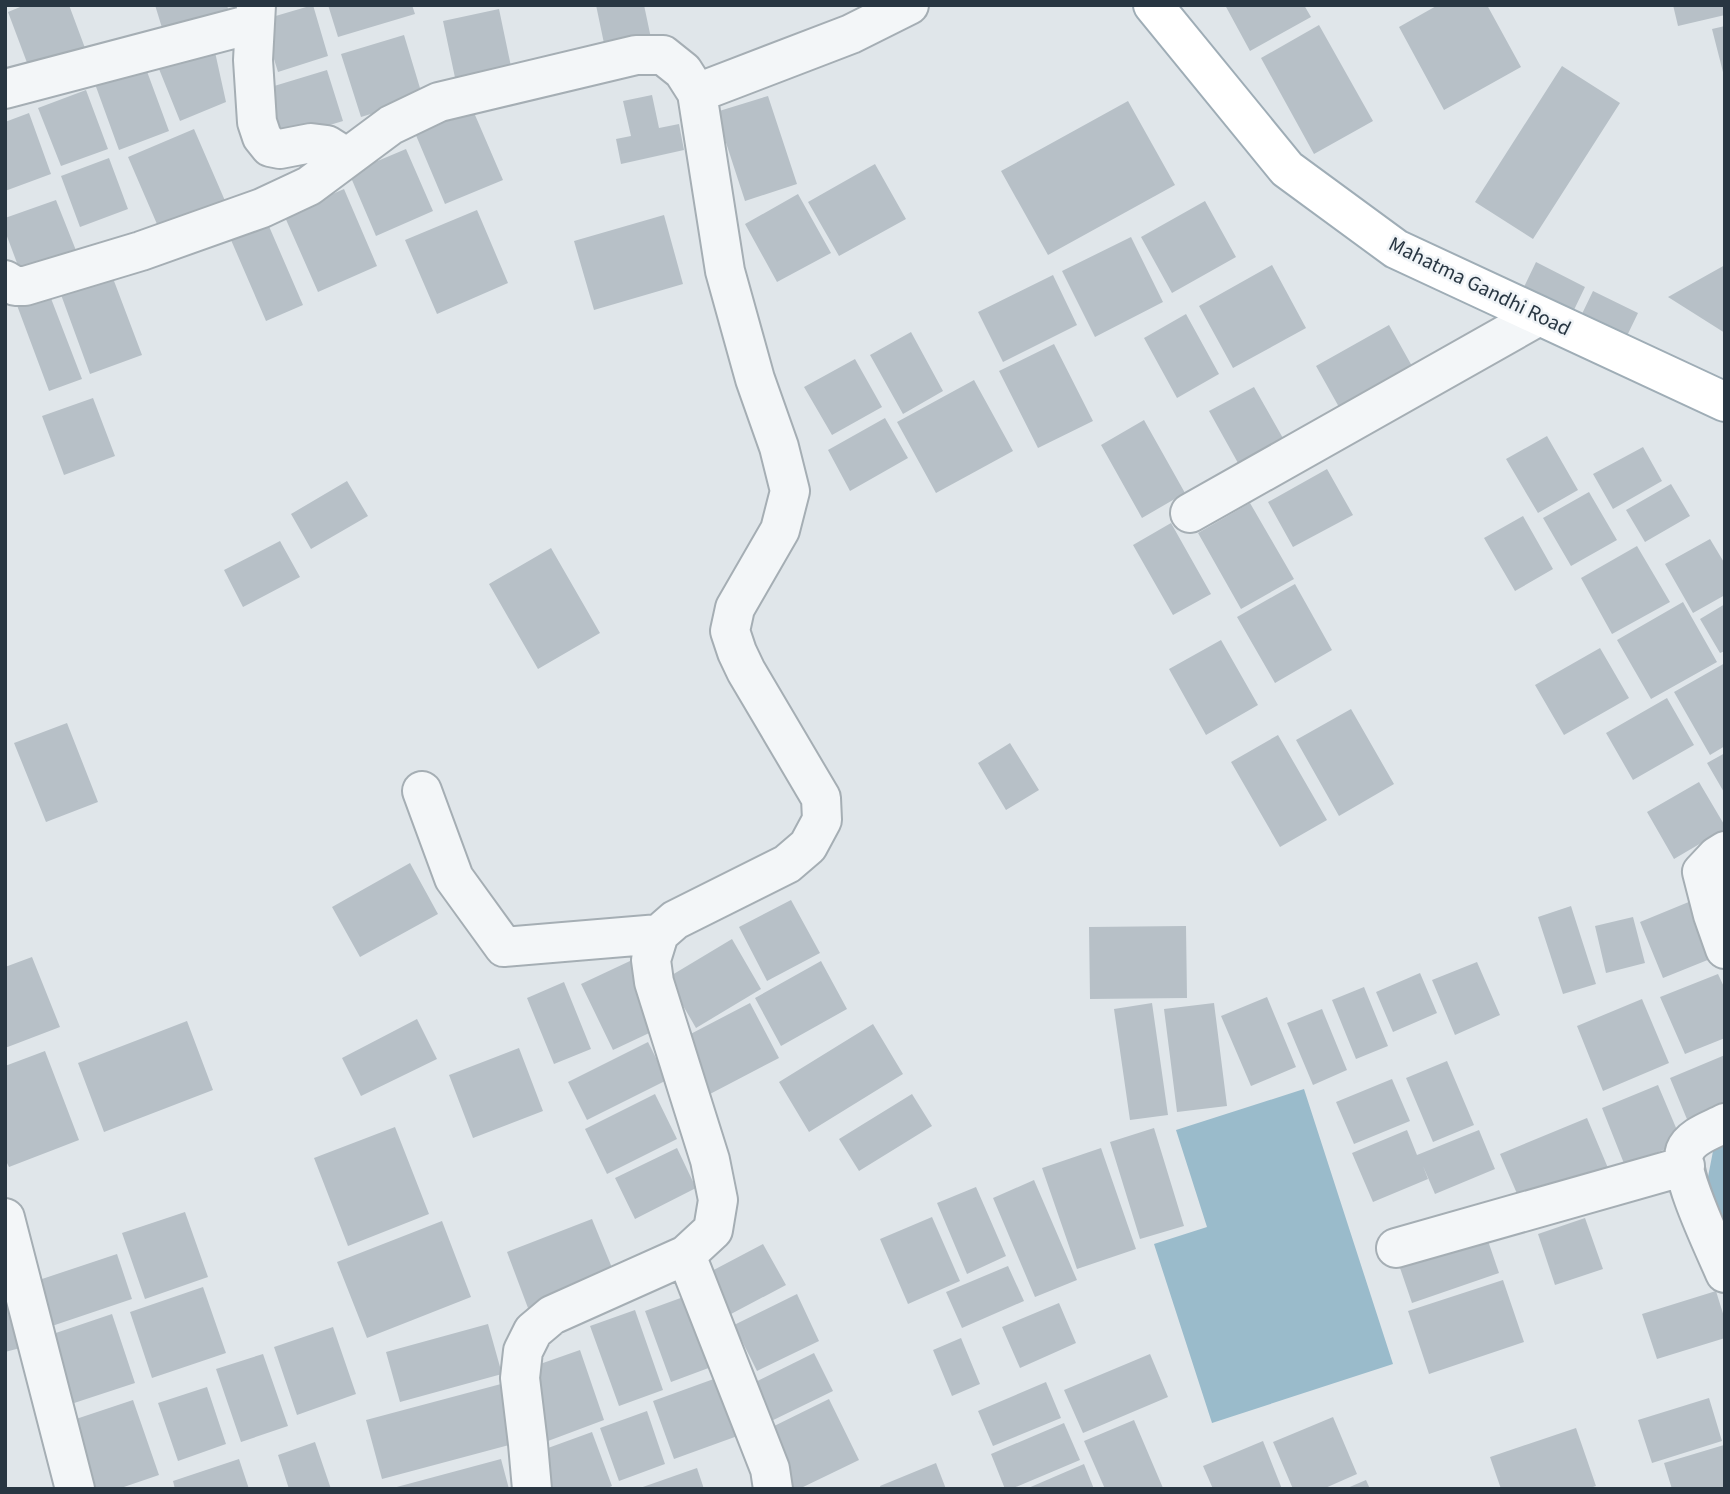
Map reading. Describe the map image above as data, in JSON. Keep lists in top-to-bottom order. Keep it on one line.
{"streets":{"main road":["Mahatma Gandhi Road"]}}
